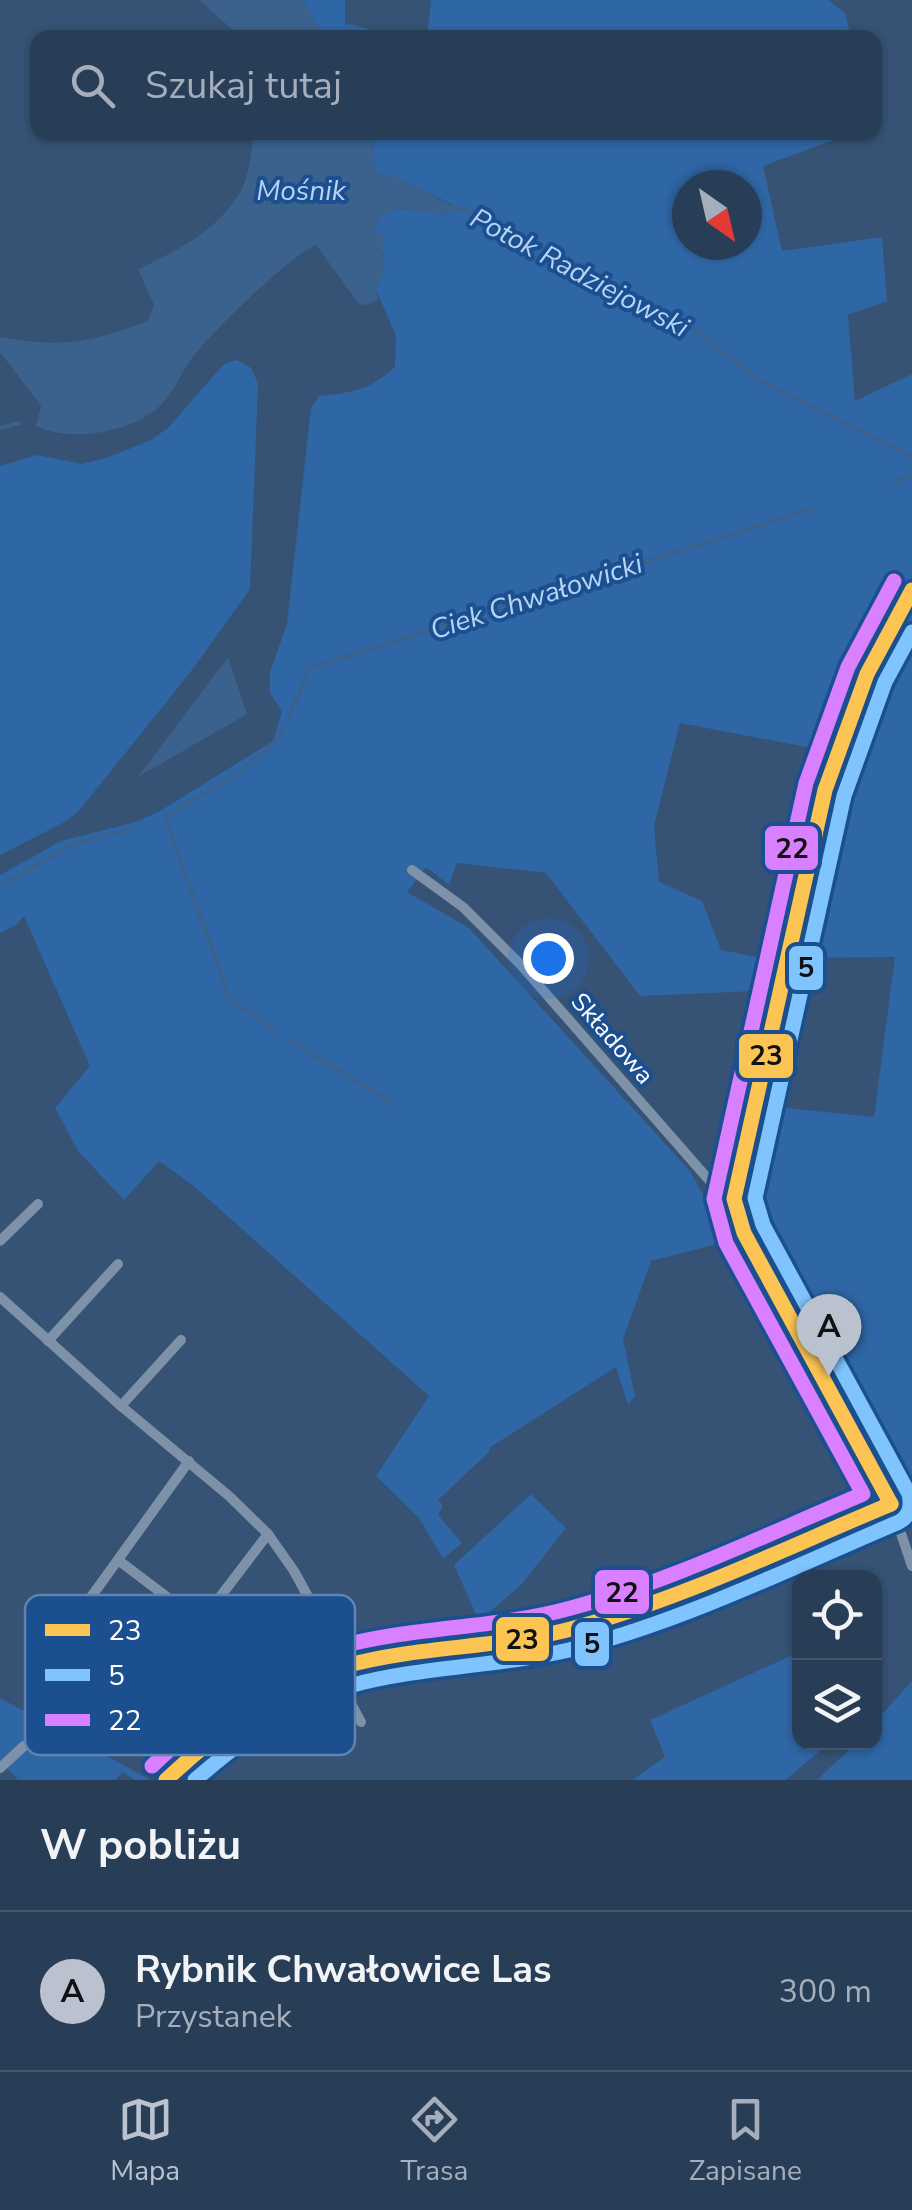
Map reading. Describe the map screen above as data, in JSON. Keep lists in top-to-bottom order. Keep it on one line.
{"streets":{"street":["Składowa"]},"water":["Mośnik","Potok Radziejowski","Ciek Chwałowicki"],"lines":["transit line 22","transit line 23","transit line 5"],"legend":["23","5","22"],"north":"bottom right","page":{"search":"Szukaj tutaj","pins":"A","heading":"W pobliżu","list":[{"mark":"A","name":"Rybnik Chwałowice Las","note":"Przystanek","value":"300 m"}],"nav":["Mapa","Trasa","Zapisane"]}}
